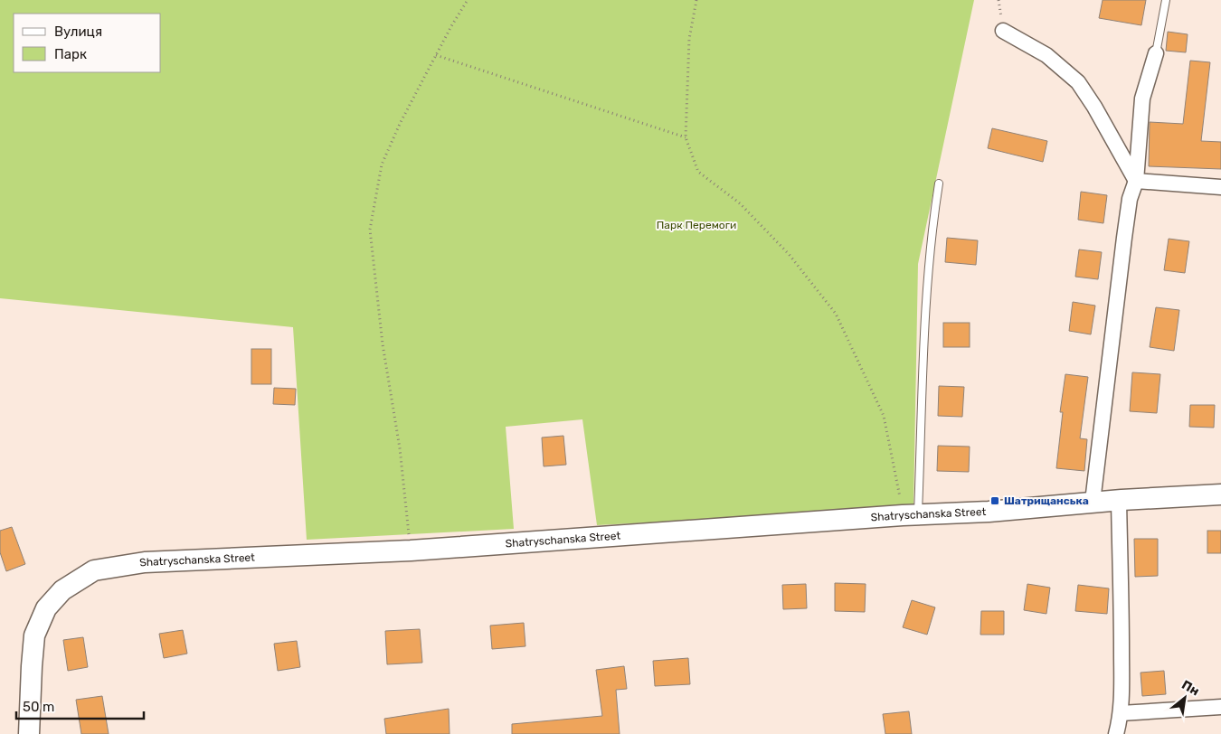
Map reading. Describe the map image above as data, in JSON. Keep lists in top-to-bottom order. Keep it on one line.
{"streets":{"street":["Shatryschanska Street"]},"parks":["Парк Перемоги"],"places":{"transit":["Шатрищанська"]},"legend":["Вулиця","Парк"],"scale_bar":"50 m","north":"top right"}
